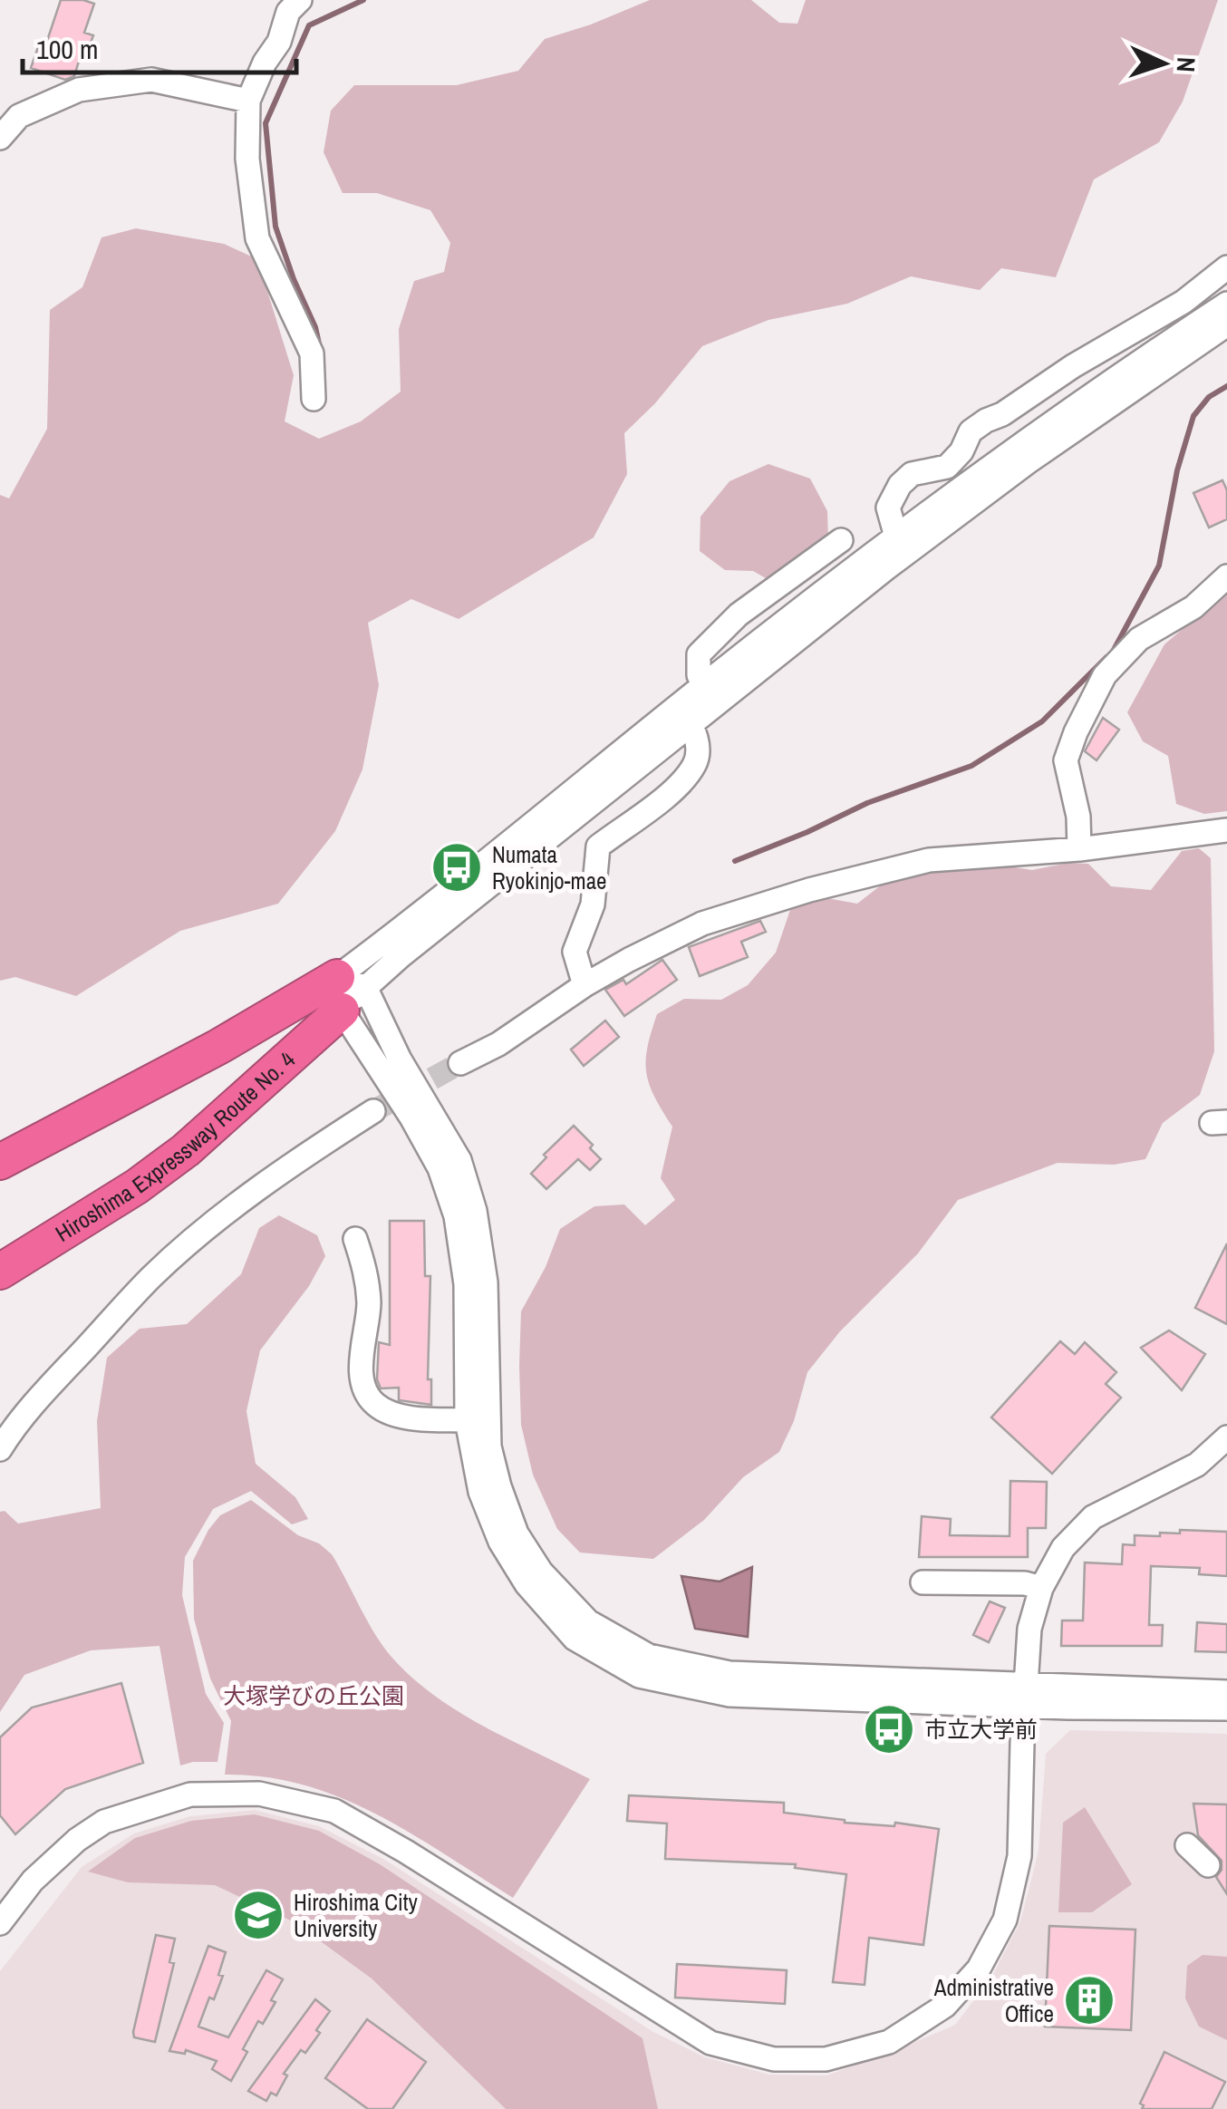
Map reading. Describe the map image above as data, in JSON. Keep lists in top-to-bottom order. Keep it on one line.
{"streets":{"highway":["Hiroshima Expressway Route No. 4"]},"parks":["大塚学びの丘公園"],"places":{"bus stop":["Numata Ryokinjo-mae","市立大学前"],"school or university":["Hiroshima City University"],"building":["Administrative Office"]},"scale_bar":"100 m","north":"right"}
